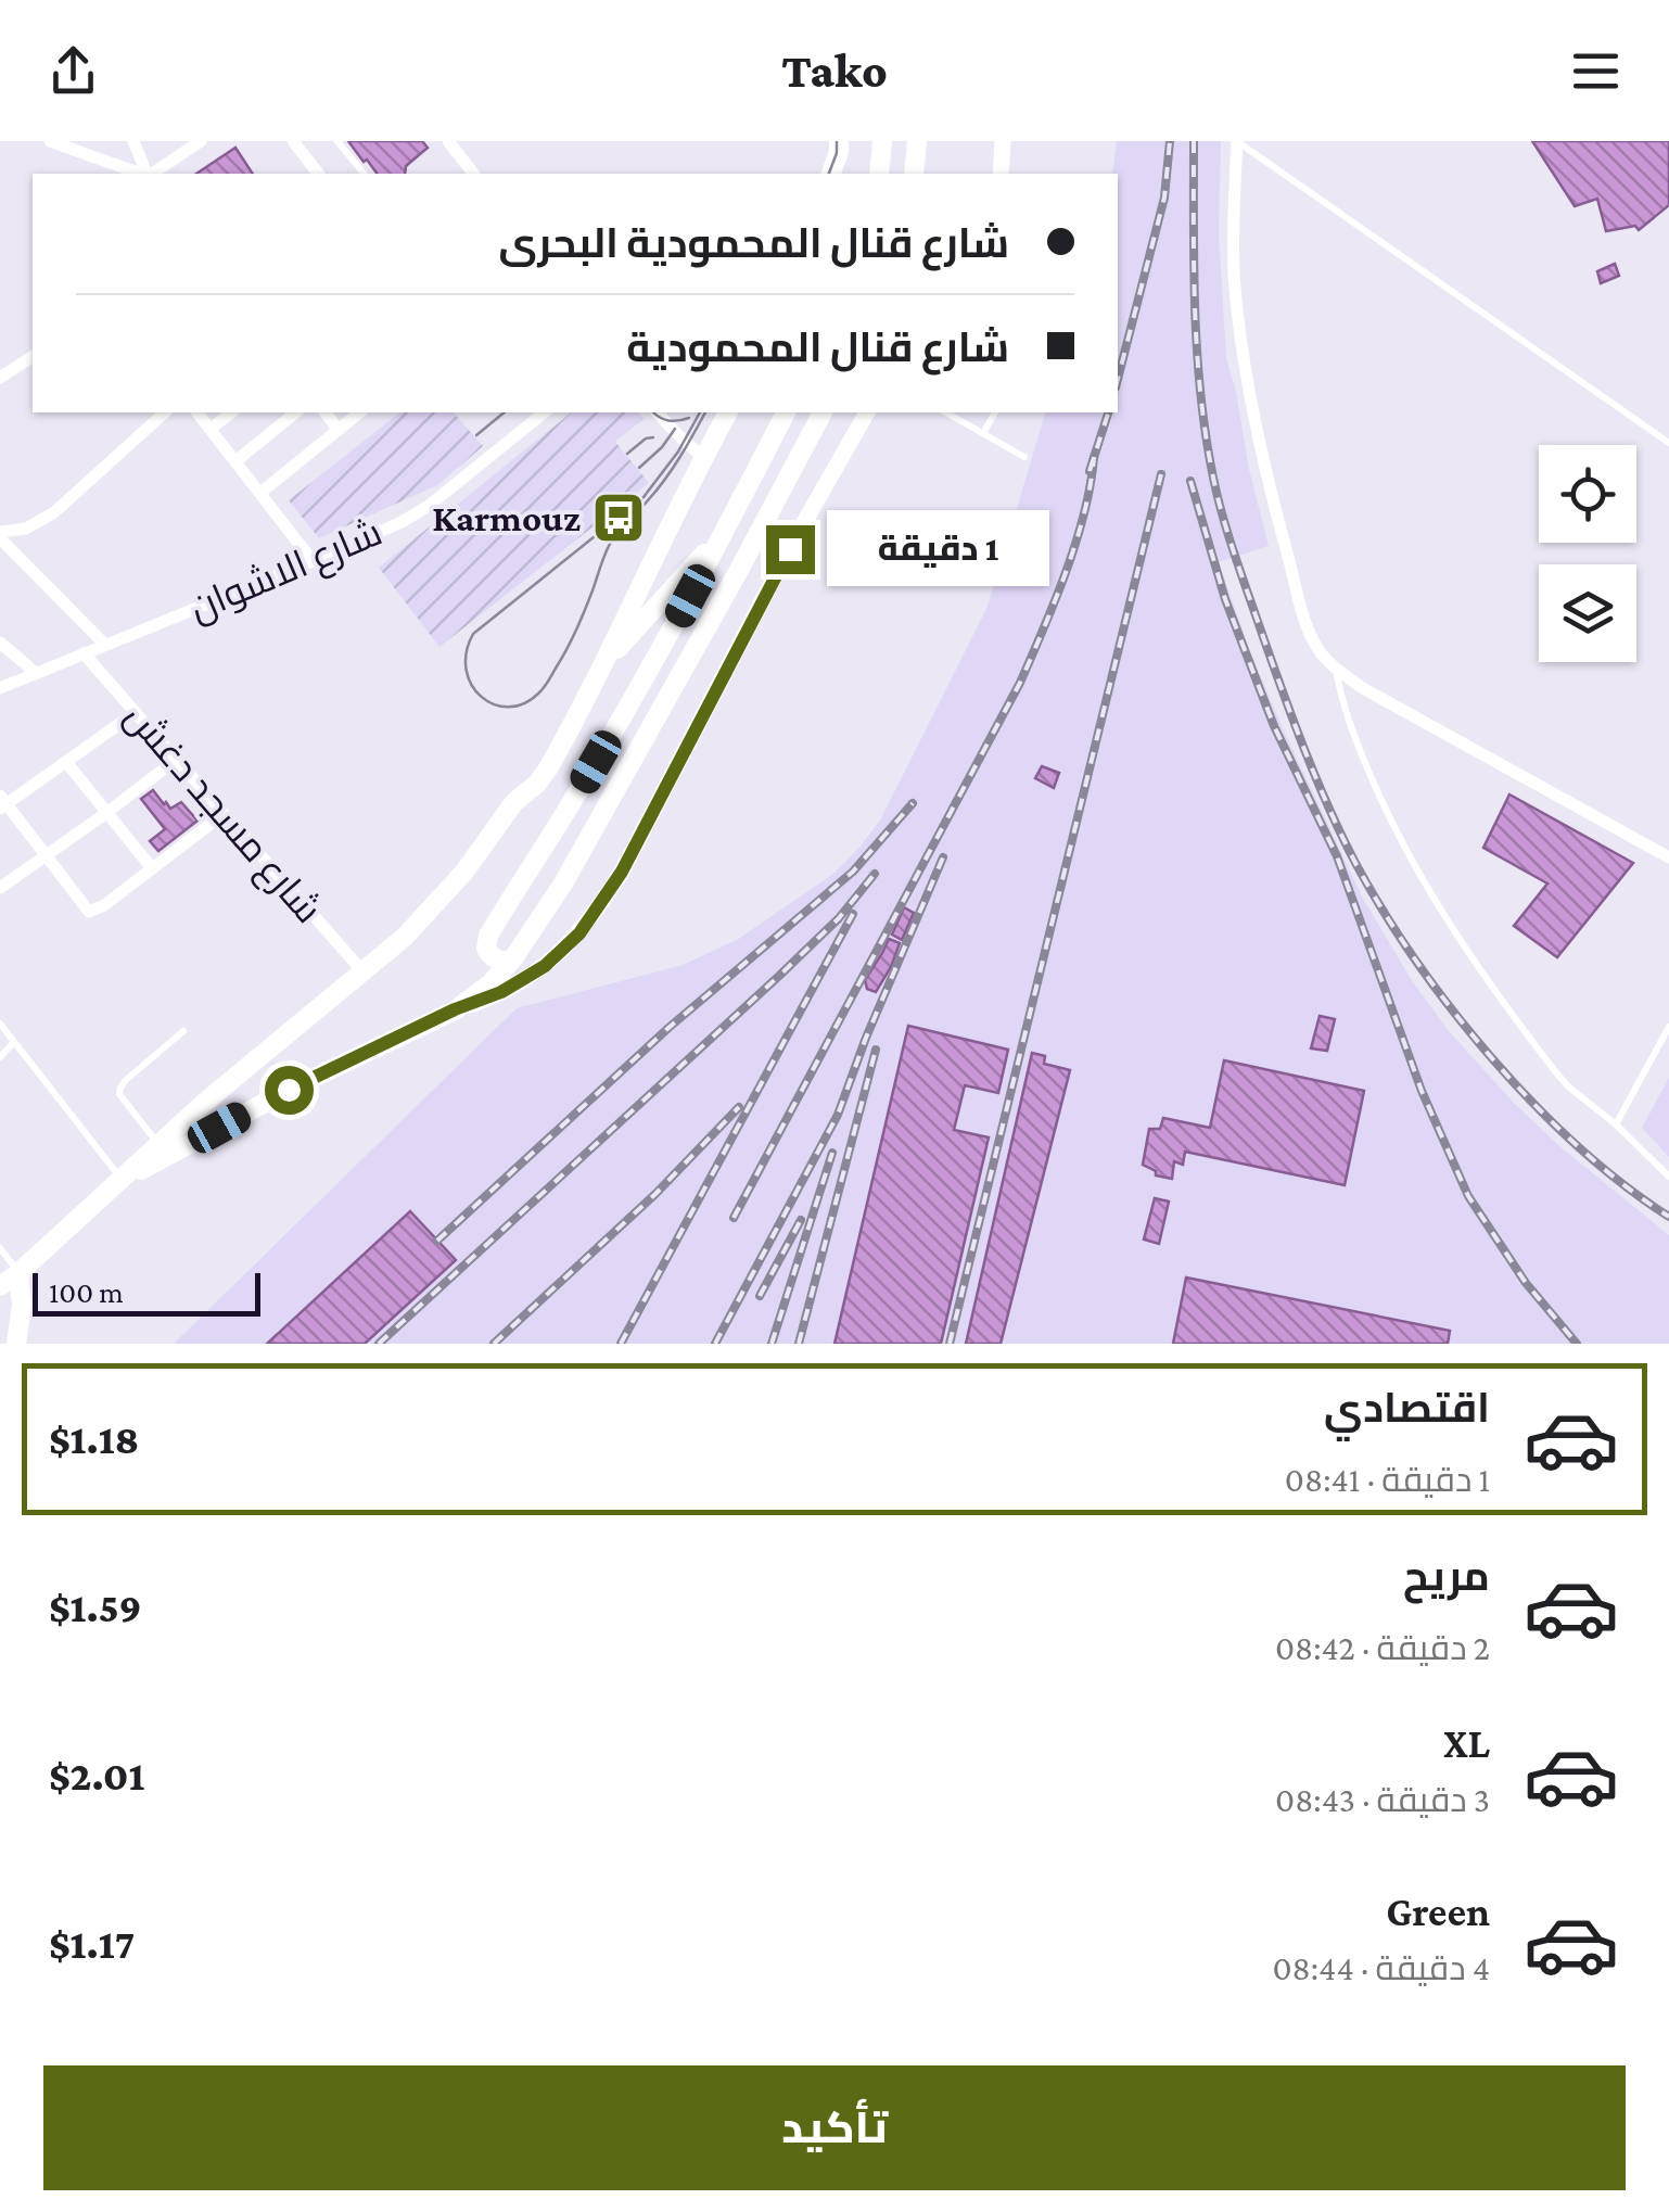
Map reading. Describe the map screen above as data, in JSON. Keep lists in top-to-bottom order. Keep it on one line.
{"streets":{"street":["شارع الاشوان","شارع مسجد دغش"]},"crossings":[["شارع الاشوان","شارع مسجد دغش"]],"places":{"bus stop":["Karmouz"]},"scale_bar":"100 m","page":{"header":"Tako","banner":["شارع قنال المحمودية البحرى","شارع قنال المحمودية"],"bubble":"1 دقيقة","scale":"100 m","list":[{"name":"اقتصادي","note":"1 دقيقة · 08:41","value":"$1.18"},{"name":"مريح","note":"2 دقيقة · 08:42","value":"$1.59"},{"name":"XL","note":"3 دقيقة · 08:43","value":"$2.01"},{"name":"Green","note":"4 دقيقة · 08:44","value":"$1.17"}],"buttons":"تأكيد"}}
